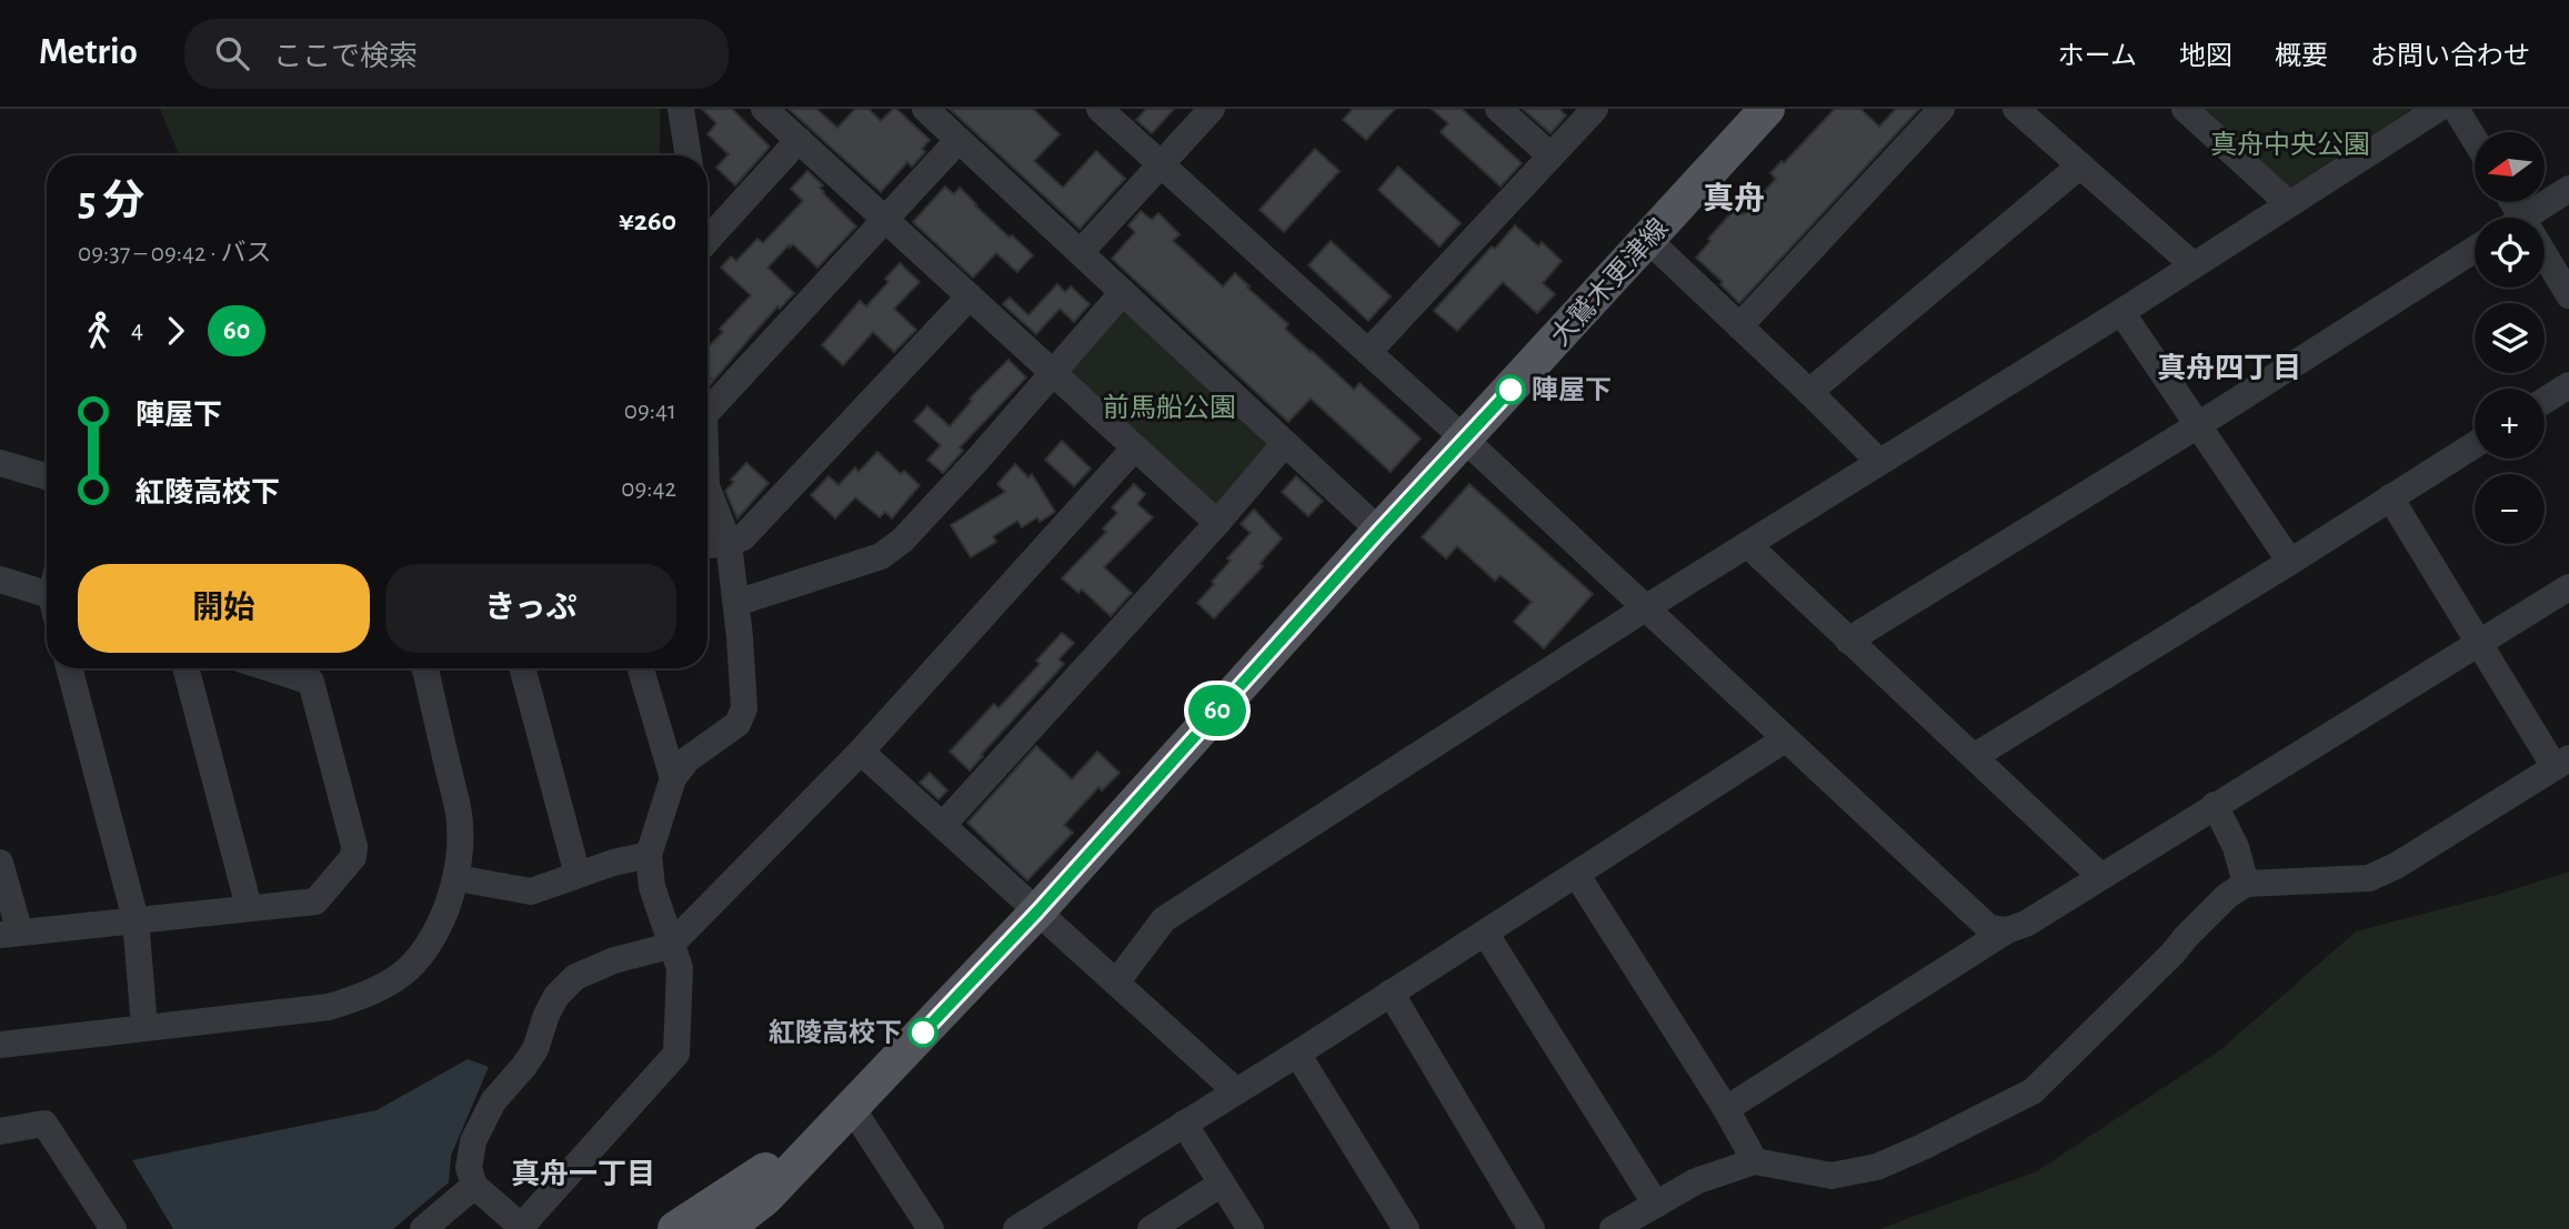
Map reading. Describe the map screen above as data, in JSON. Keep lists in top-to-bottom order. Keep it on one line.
{"streets":{"main road":["大鷲木更津線"]},"districts":["真舟","真舟四丁目","真舟一丁目"],"parks":["真舟中央公園","前馬船公園"],"places":["陣屋下","紅陵高校下"],"lines":["bus line 60"],"north":"left","page":{"header":"Metrio","search":"ここで検索","nav":["ホーム","地図","概要","お問い合わせ"],"on_map":"60","map_buttons":["+","−"],"heading":["5 分","09:37 – 09:42 · バス","¥260"],"legs":["4","60"],"list":[{"name":"陣屋下","value":"09:41"},{"name":"紅陵高校下","value":"09:42"}],"buttons":["開始","きっぷ"]}}
